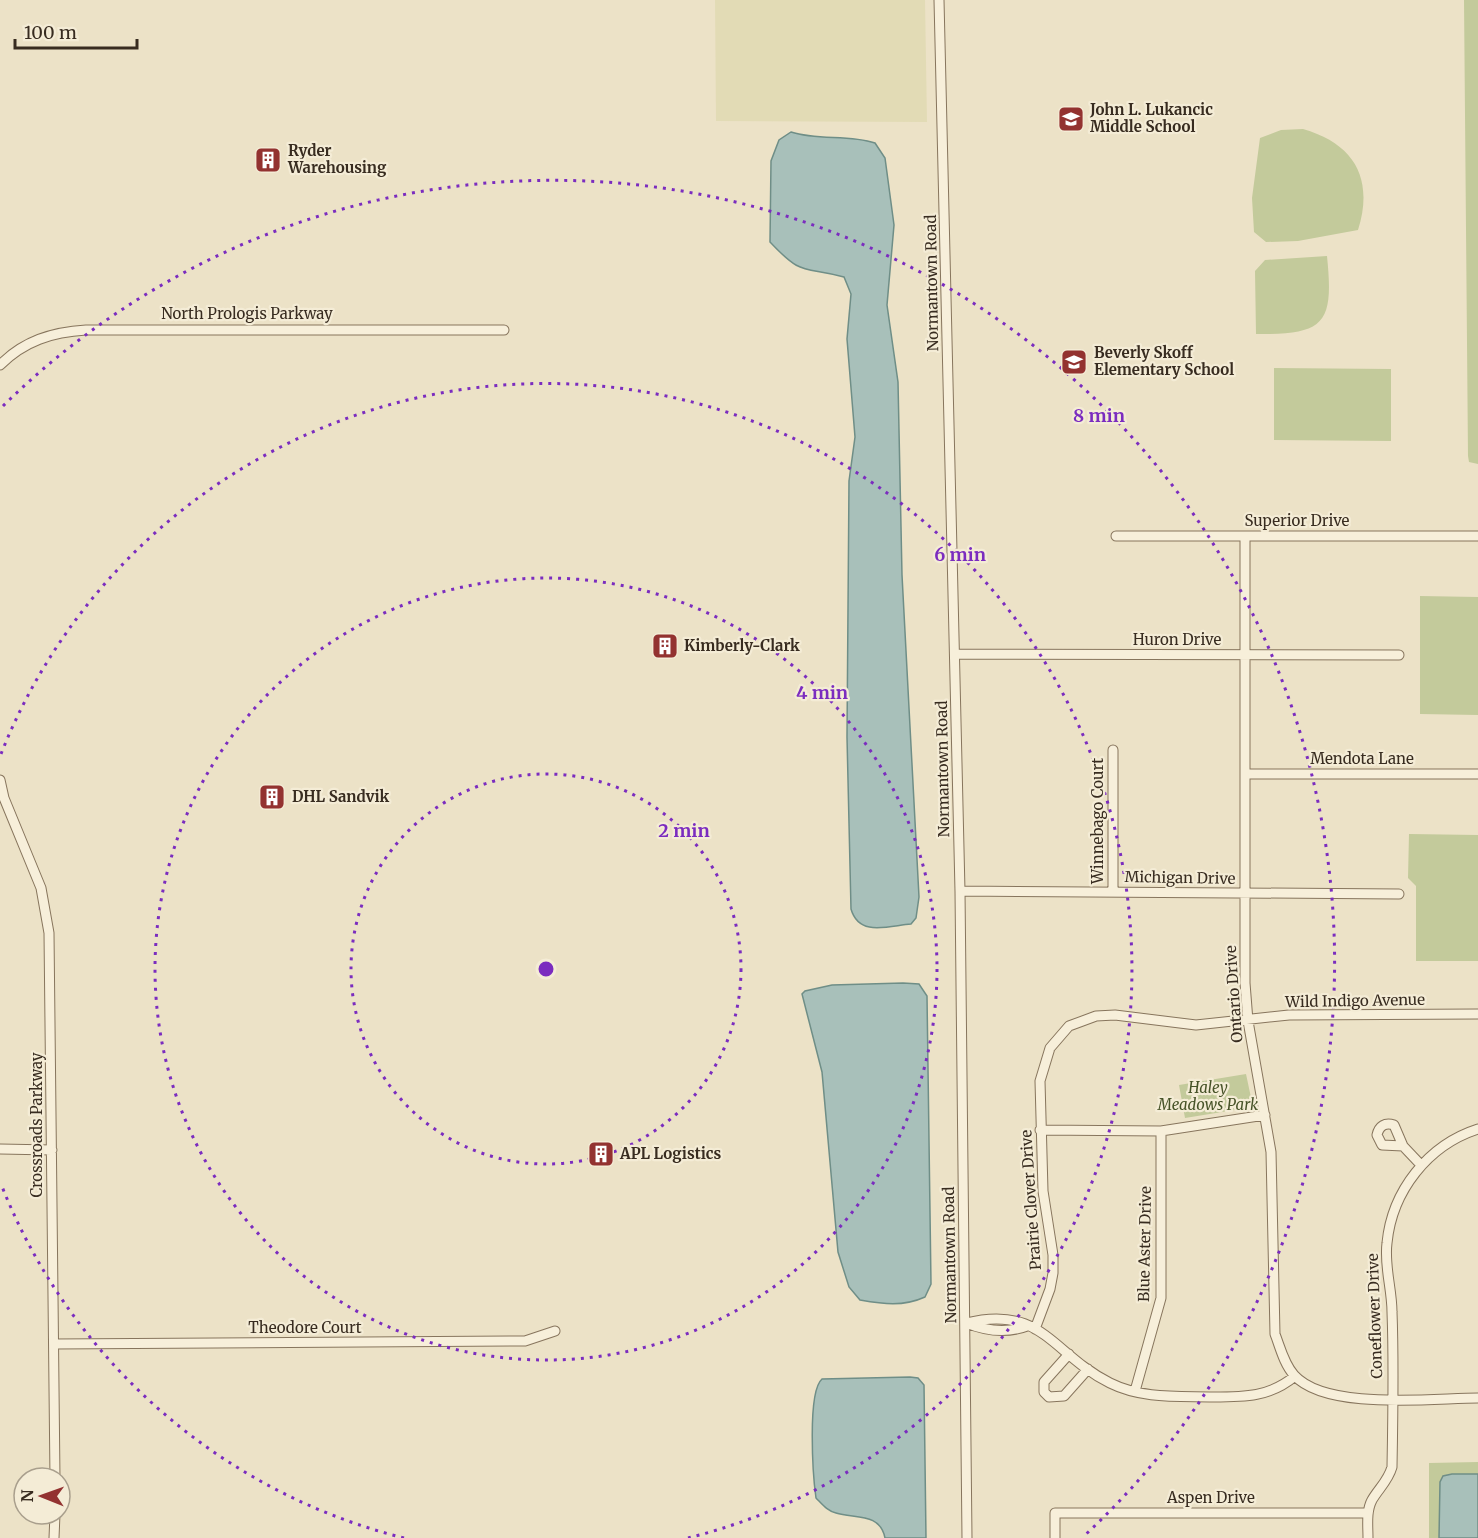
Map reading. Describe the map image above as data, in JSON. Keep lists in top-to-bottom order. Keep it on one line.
{"streets":{"street":["Normantown Road","North Prologis Parkway","Superior Drive","Huron Drive","Mendota Lane","Winnebago Court","Michigan Drive","Ontario Drive","Wild Indigo Avenue","Crossroads Parkway","Prairie Clover Drive","Blue Aster Drive","Coneflower Drive","Theodore Court","Aspen Drive"]},"crossings":[["Normantown Road","Huron Drive"],["Normantown Road","Michigan Drive"],["Superior Drive","Ontario Drive"],["Huron Drive","Ontario Drive"],["Mendota Lane","Ontario Drive"],["Winnebago Court","Michigan Drive"],["Michigan Drive","Ontario Drive"],["Ontario Drive","Wild Indigo Avenue"],["Wild Indigo Avenue","Prairie Clover Drive"],["Crossroads Parkway","Theodore Court"],["Coneflower Drive","Aspen Drive"]],"parks":["Haley Meadows Park"],"places":{"school or university":["John L. Lukancic Middle School","Beverly Skoff Elementary School"],"building":["Ryder Warehousing","Kimberly-Clark","DHL Sandvik","APL Logistics"]},"scale_bar":"100 m","north":"left","rings":["8 min","6 min","4 min","2 min"]}
